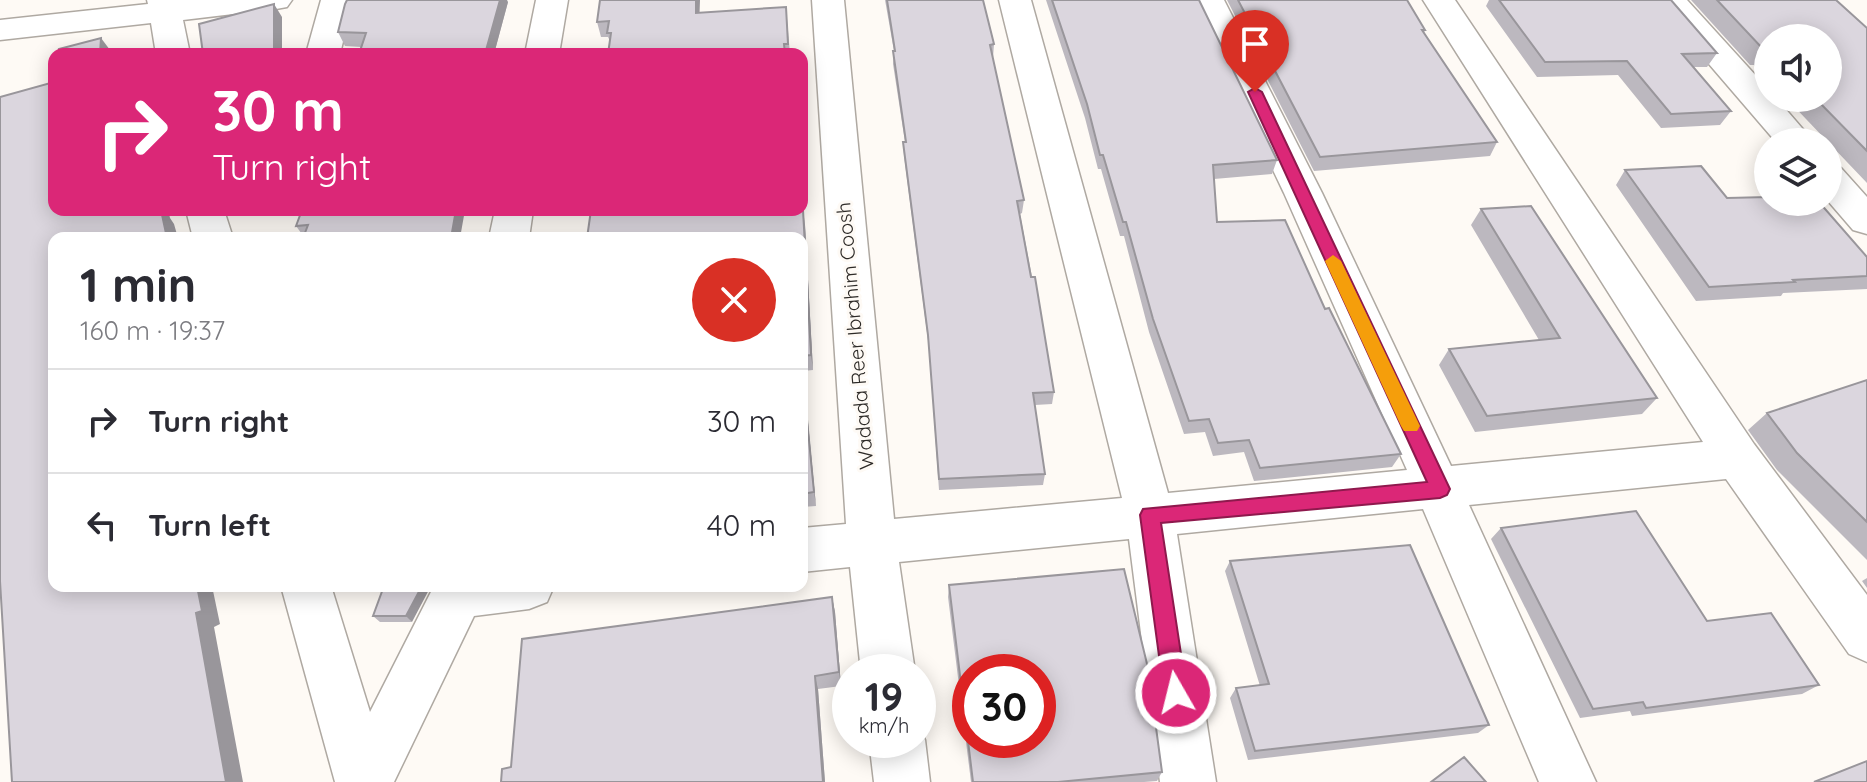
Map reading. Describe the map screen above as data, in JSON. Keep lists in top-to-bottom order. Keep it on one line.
{"streets":{"street":["Wadada Reer Ibrahim Coosh"]},"page":{"turn":["30 m","Turn right"],"heading":["1 min","160 m · 19:37"],"list":[{"name":"Turn right","value":"30 m"},{"name":"Turn left","value":"40 m"}],"speed":"19 km/h","limit":"30"}}
